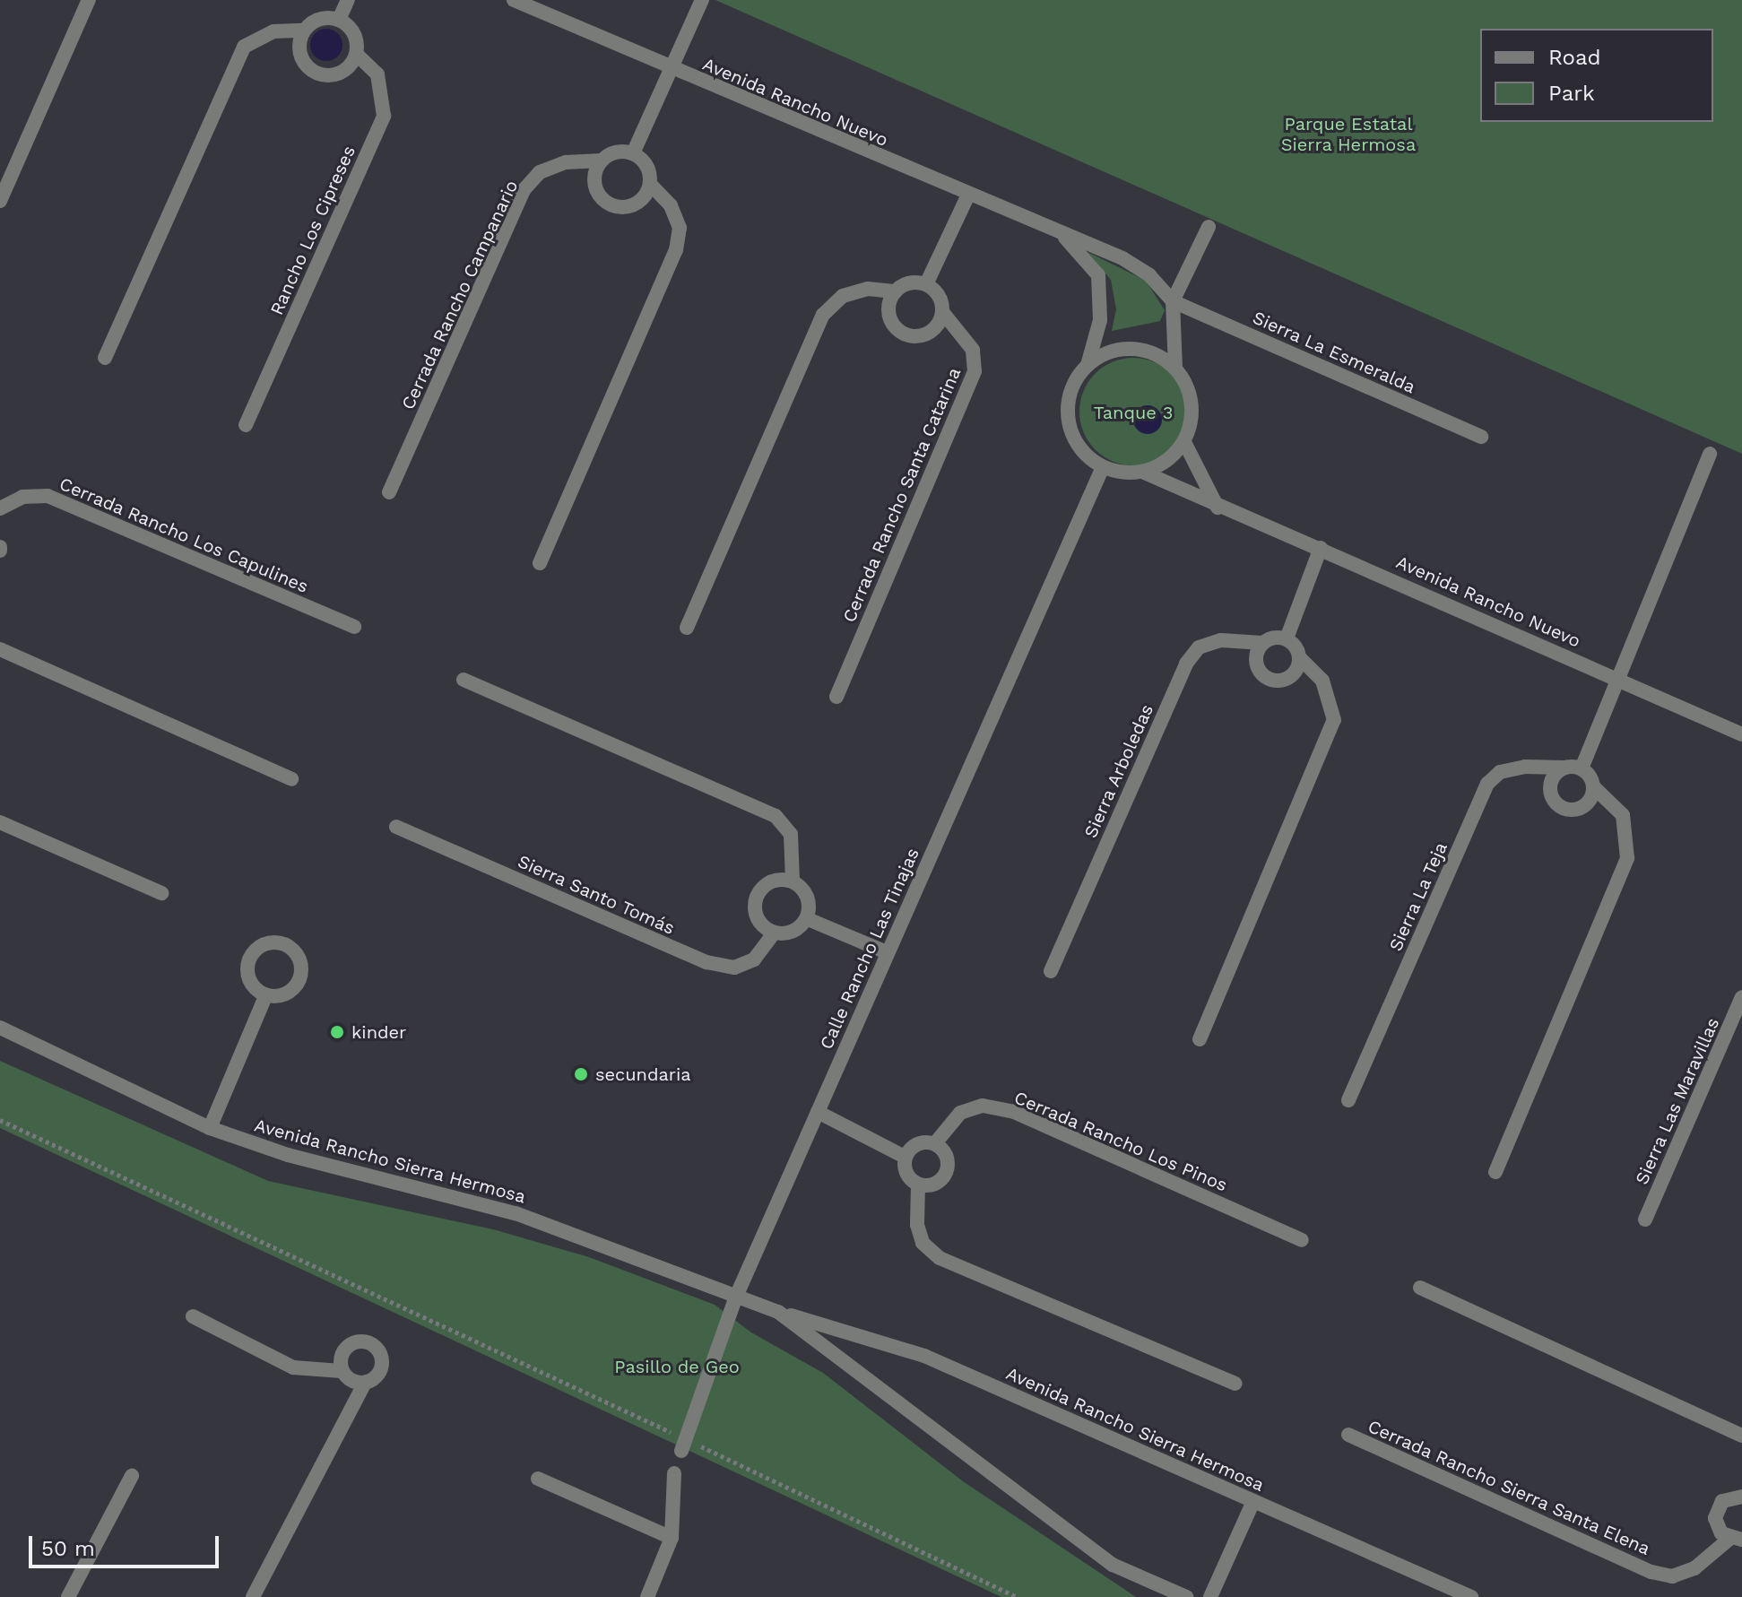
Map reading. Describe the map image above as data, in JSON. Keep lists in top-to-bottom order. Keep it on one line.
{"streets":{"street":["Avenida Rancho Nuevo","Rancho Los Cipreses","Cerrada Rancho Campanario","Sierra La Esmeralda","Cerrada Rancho Santa Catarina","Cerrada Rancho Los Capulines","Sierra Arboledas","Sierra Santo Tomás","Sierra La Teja","Calle Rancho Las Tinajas","Sierra Las Maravillas","Cerrada Rancho Los Pinos","Avenida Rancho Sierra Hermosa","Cerrada Rancho Sierra Santa Elena"]},"crossings":[["Avenida Rancho Nuevo","Sierra La Esmeralda"],["Avenida Rancho Nuevo","Calle Rancho Las Tinajas"],["Calle Rancho Las Tinajas","Avenida Rancho Sierra Hermosa"]],"parks":["Parque Estatal Sierra Hermosa","Tanque 3","Pasillo de Geo"],"places":["kinder","secundaria"],"legend":["Road","Park"],"scale_bar":"50 m"}
